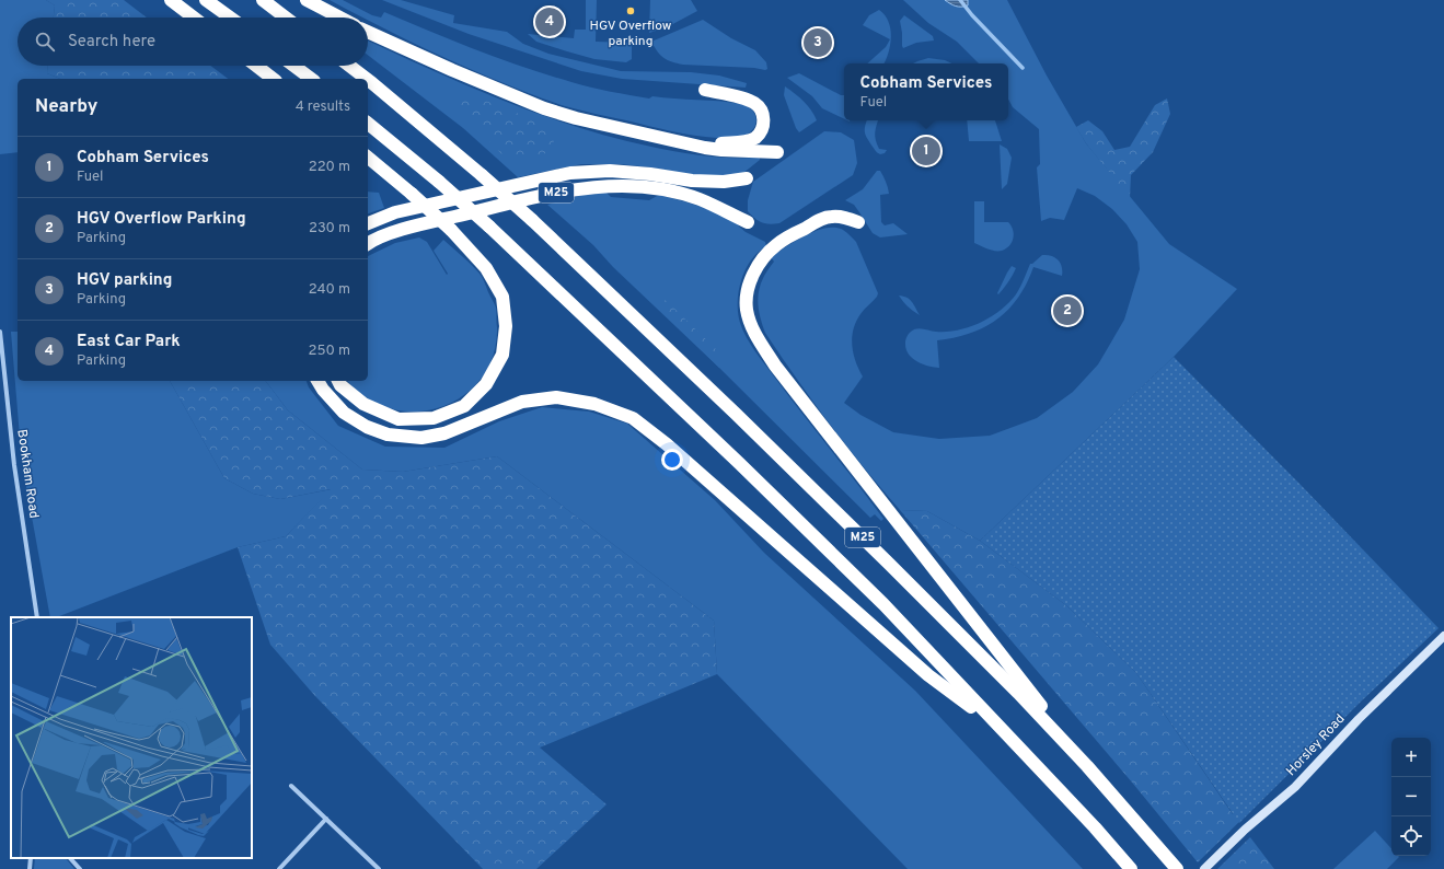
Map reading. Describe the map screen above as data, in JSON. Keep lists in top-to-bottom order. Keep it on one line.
{"streets":{"highway":["M25"],"street":["Bookham Road","Horsley Road"]},"places":["HGV Overflow parking"],"page":{"pins":["4","3","1","2"],"search":"Search here","popup":["Cobham Services","Fuel"],"heading":["Nearby","4 results"],"list":[{"mark":"1","name":"Cobham Services","note":"Fuel","value":"220 m"},{"mark":"2","name":"HGV Overflow Parking","note":"Parking","value":"230 m"},{"mark":"3","name":"HGV parking","note":"Parking","value":"240 m"},{"mark":"4","name":"East Car Park","note":"Parking","value":"250 m"}],"map_buttons":["+","−"]}}
